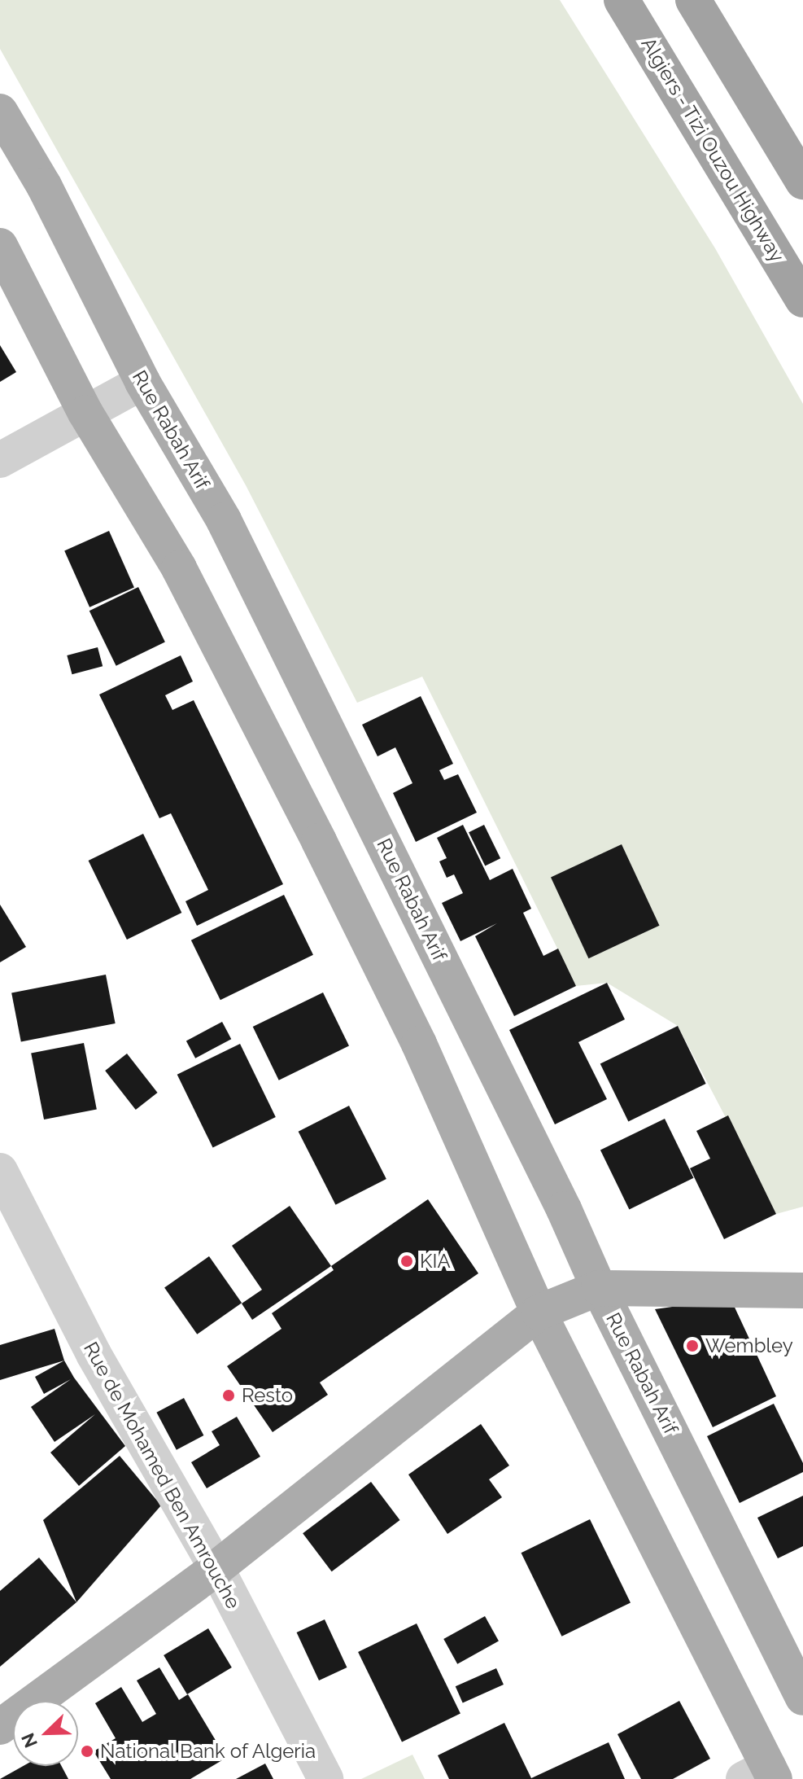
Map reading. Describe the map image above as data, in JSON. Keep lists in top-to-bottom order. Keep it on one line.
{"streets":{"highway":["Algiers - Tizi Ouzou Highway"],"main road":["Rue Rabah Arif"],"street":["Rue de Mohamed Ben Amrouche"]},"places":["KIA","Wembley","Resto","National Bank of Algeria"],"north":"bottom left"}
